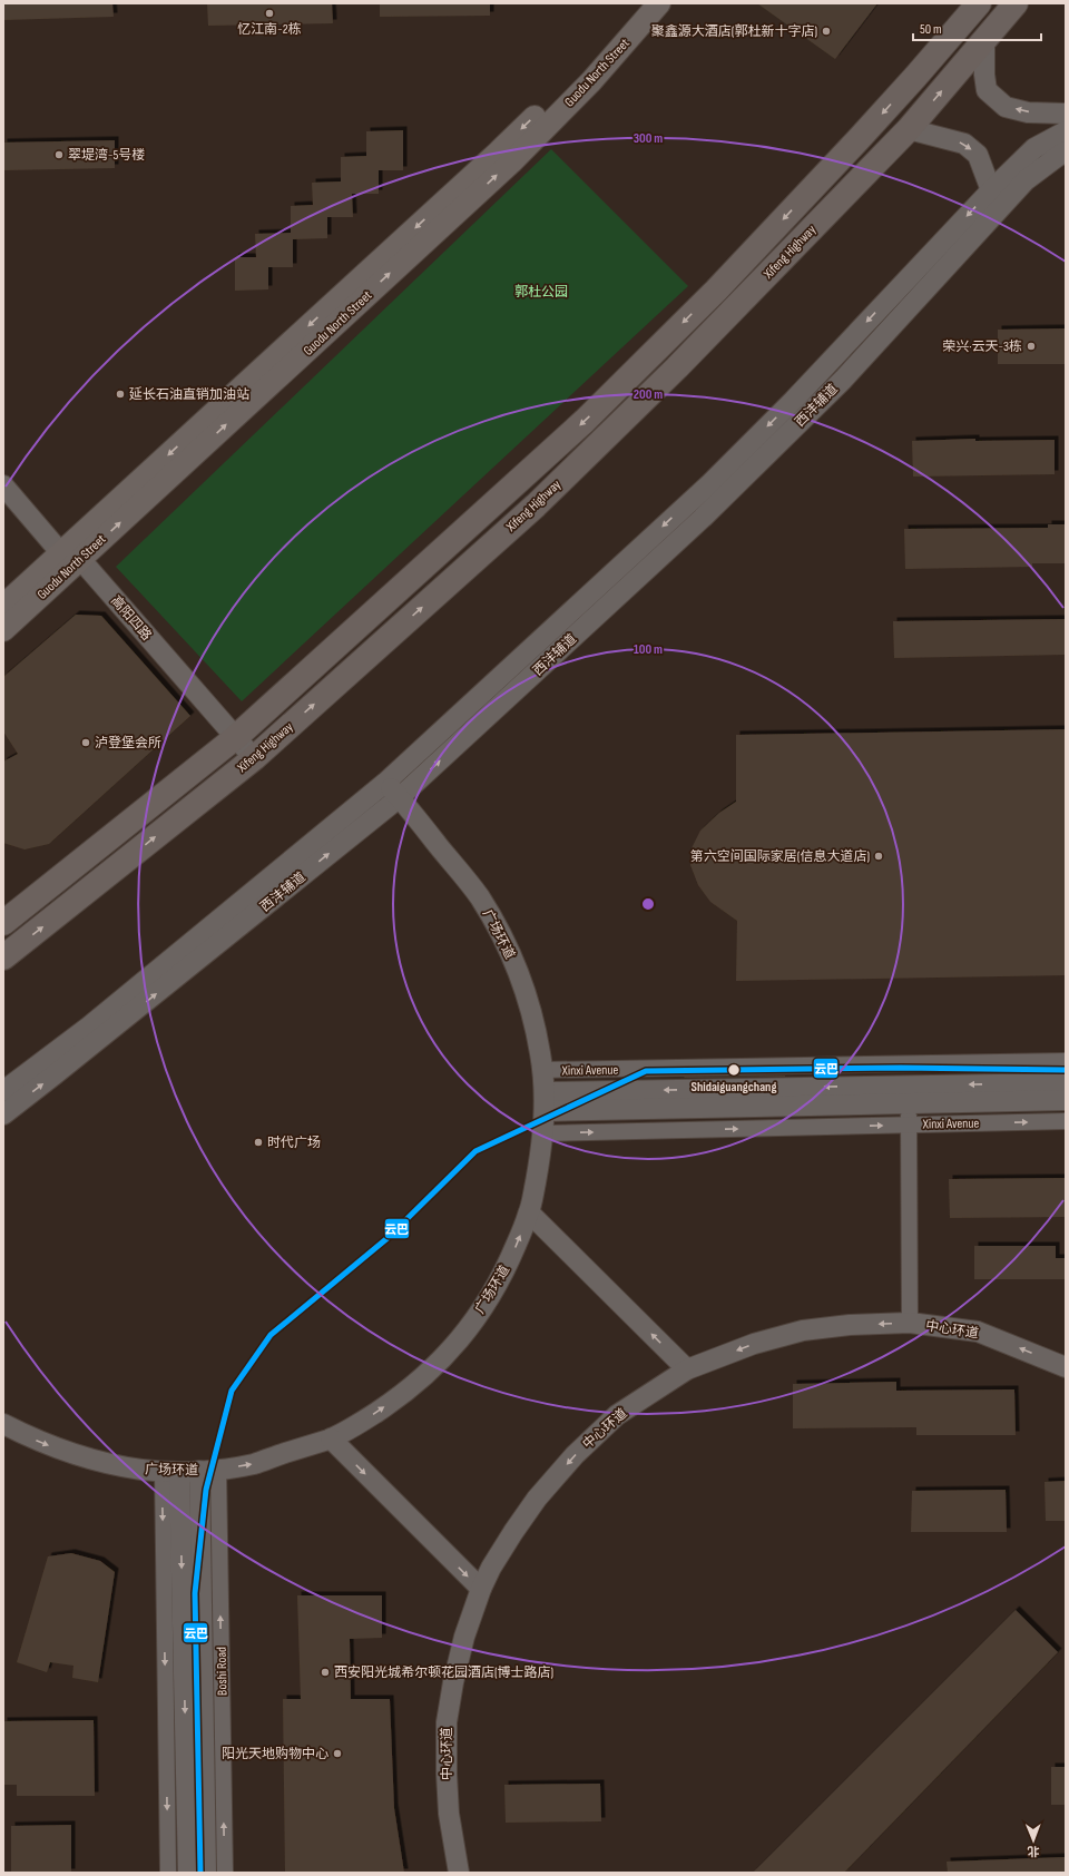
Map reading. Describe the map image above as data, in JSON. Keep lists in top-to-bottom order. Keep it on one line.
{"streets":{"highway":["Xifeng Highway"],"main road":["Guodu North Street"],"street":["西沣辅道","高阳四路","广场环道","Xinxi Avenue","中心环道","Boshi Road"]},"crossings":[["Guodu North Street","高阳四路"],["Xifeng Highway","高阳四路"],["西沣辅道","广场环道"],["广场环道","Xinxi Avenue"],["广场环道","Boshi Road"]],"one_way":["广场环道","中心环道"],"parks":["郭杜公园"],"places":["忆江南-2栋","聚鑫源大酒店(郭杜新十字店)","翠堤湾-5号楼","荣兴·云天-3栋","延长石油直销加油站","泸登堡会所","第六空间国际家居(信息大道店)","Shidaiguangchang","时代广场","西安阳光城希尔顿花园酒店(博士路店)","阳光天地购物中心"],"lines":["transit line 云巴"],"scale_bar":"50 m","north":"bottom","rings":["300 m","200 m","100 m"]}
